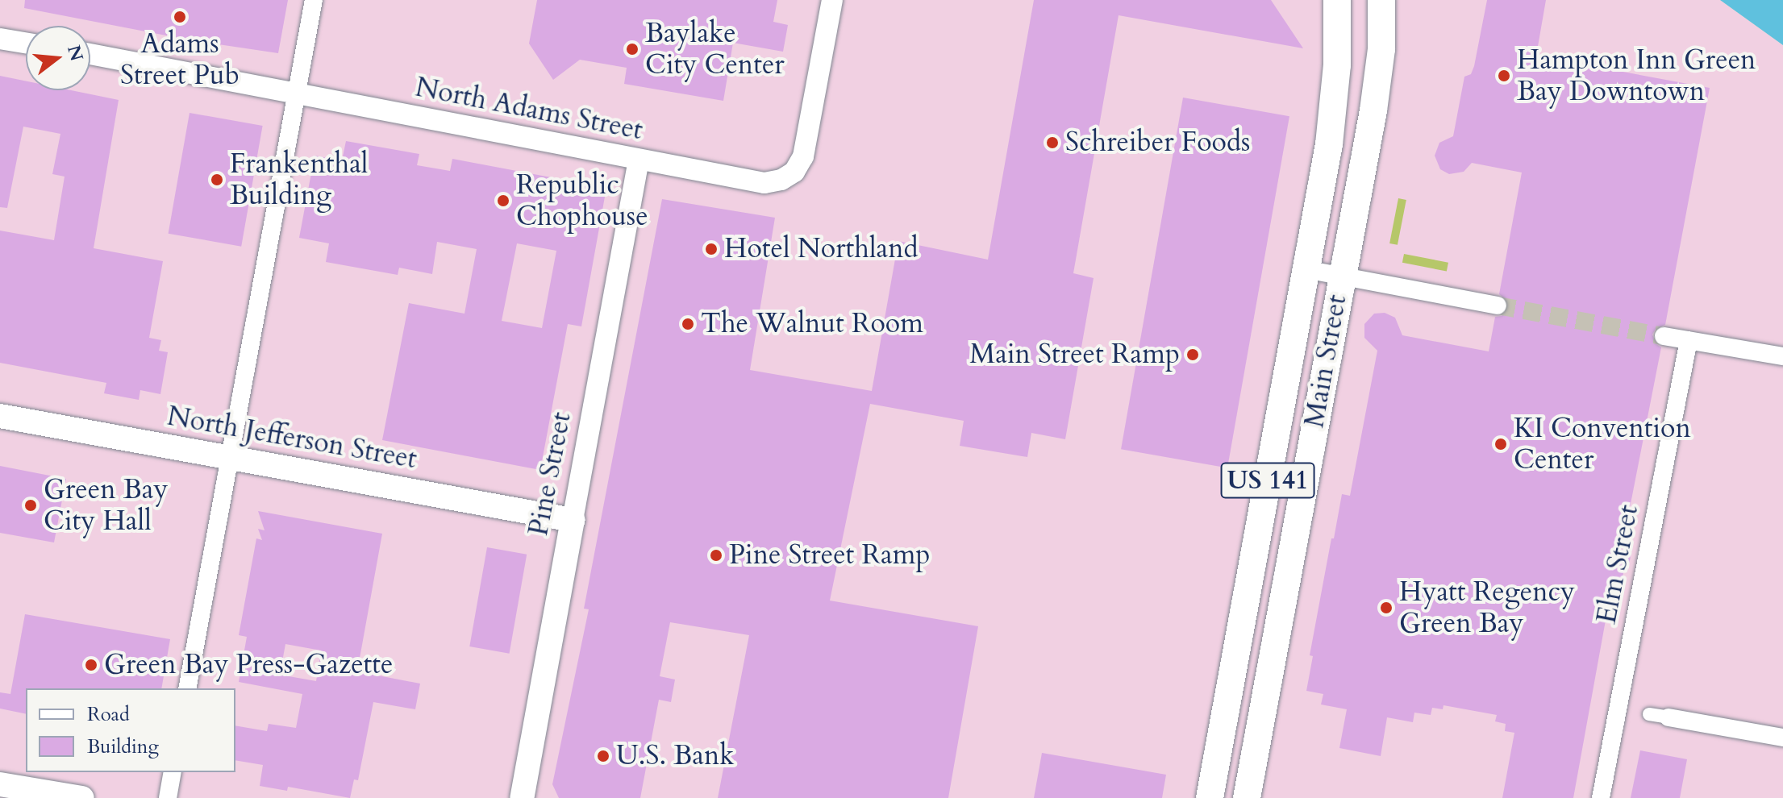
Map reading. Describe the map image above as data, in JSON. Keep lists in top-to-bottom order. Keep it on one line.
{"streets":{"main road":["Main Street","North Jefferson Street","Pine Street","US 141"],"street":["North Adams Street","Elm Street"]},"crossings":[["North Adams Street","Pine Street"],["North Jefferson Street","Pine Street"]],"places":["Adams Street Pub","Baylake City Center","Hampton Inn Green Bay Downtown","Schreiber Foods","Frankenthal Building","Republic Chophouse","Hotel Northland","The Walnut Room","Main Street Ramp","KI Convention Center","Green Bay City Hall","Pine Street Ramp","Hyatt Regency Green Bay","Green Bay Press-Gazette","U.S. Bank"],"legend":["Road","Building"],"north":"right"}
